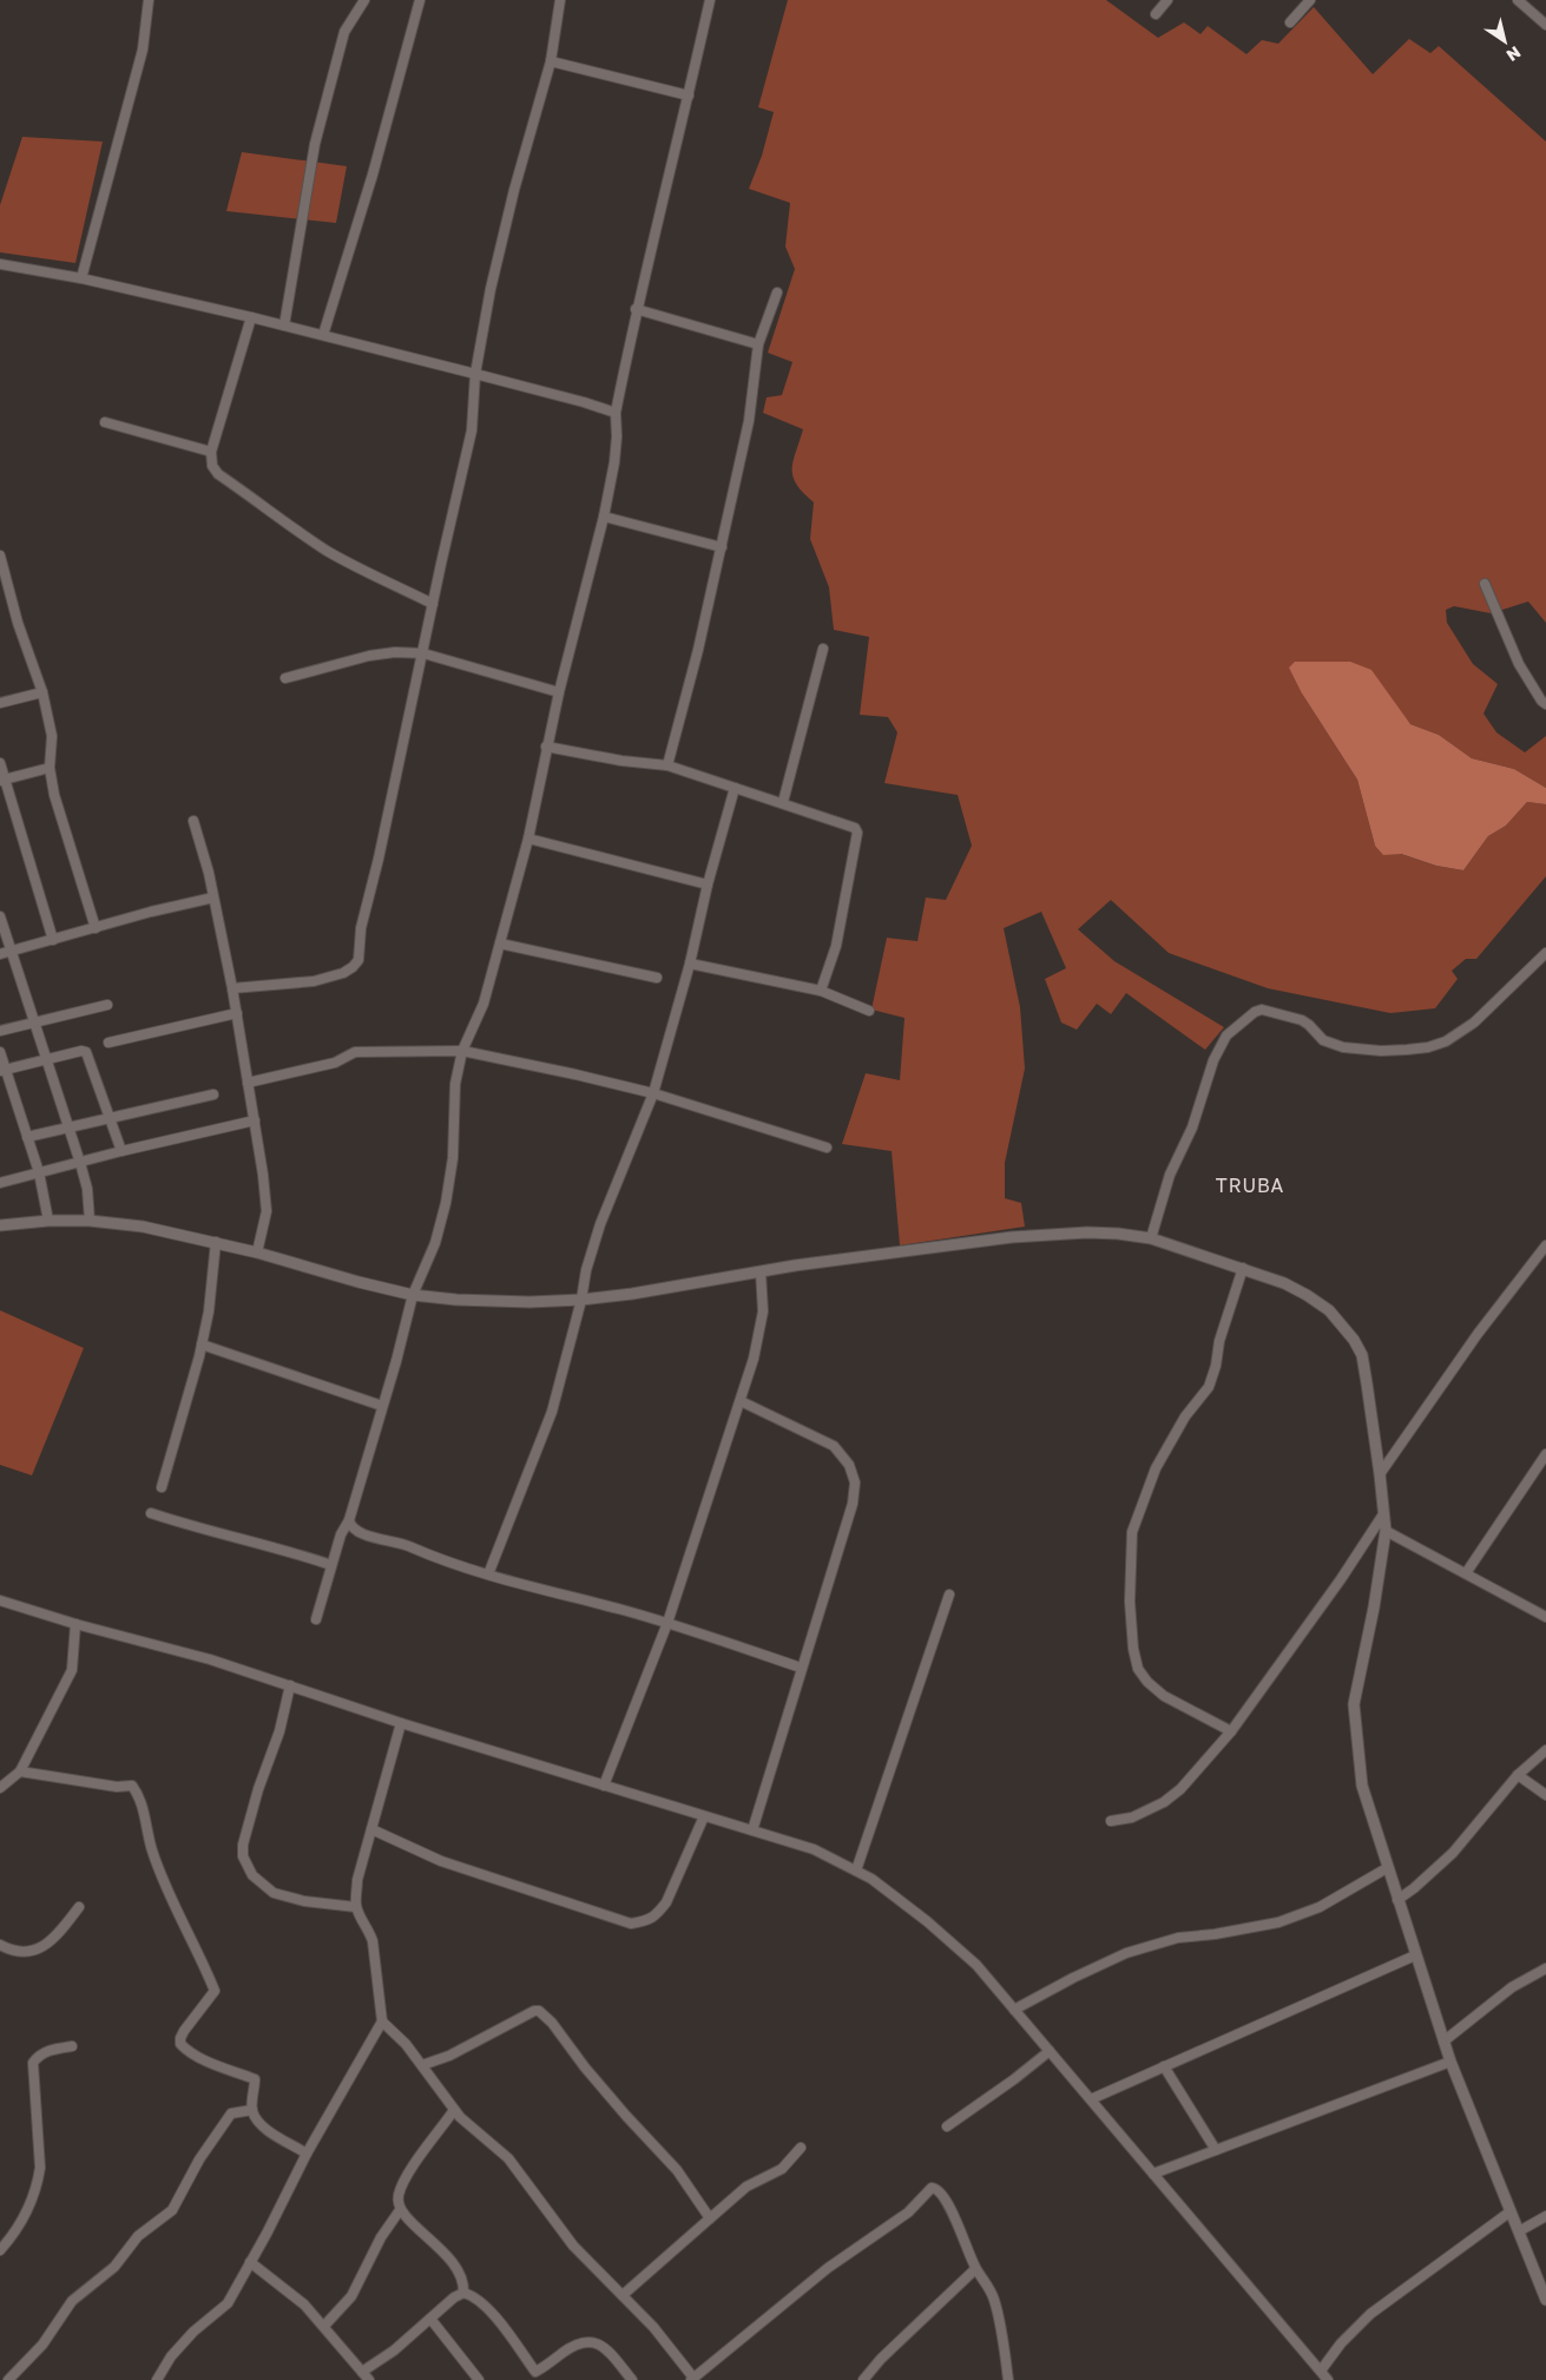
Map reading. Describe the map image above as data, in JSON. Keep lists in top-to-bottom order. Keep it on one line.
{"districts":["TRUBA"],"north":"bottom right"}
